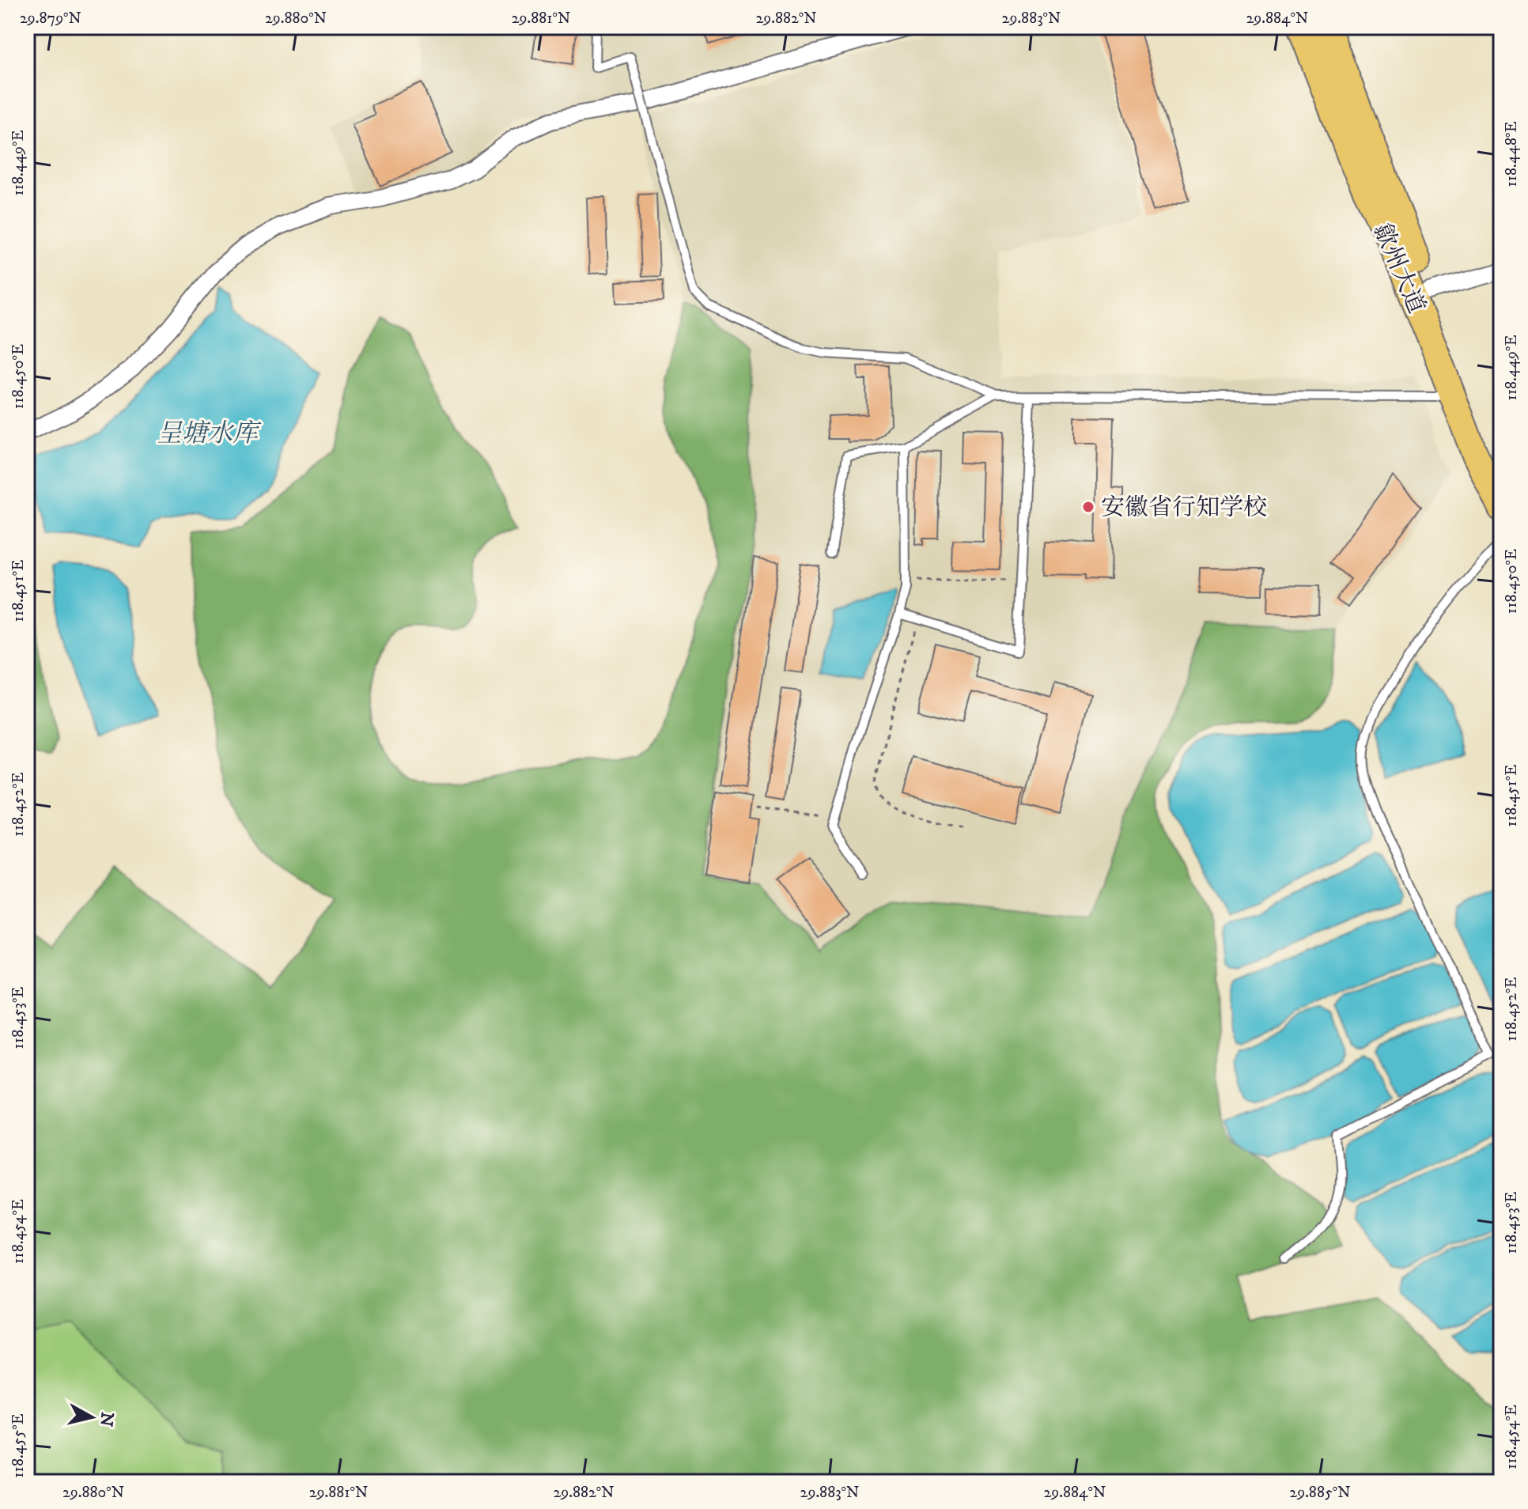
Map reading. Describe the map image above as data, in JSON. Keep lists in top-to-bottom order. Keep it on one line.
{"streets":{"highway":["歙州大道"]},"water":["呈塘水库"],"places":["安徽省行知学校"],"north":"right","coordinates":["29.879°N","29.880°N","29.881°N","29.882°N","29.883°N","29.884°N","118.448°E","118.449°E","118.450°E","118.451°E","118.452°E","118.453°E","118.454°E","118.455°E","29.885°N"]}
